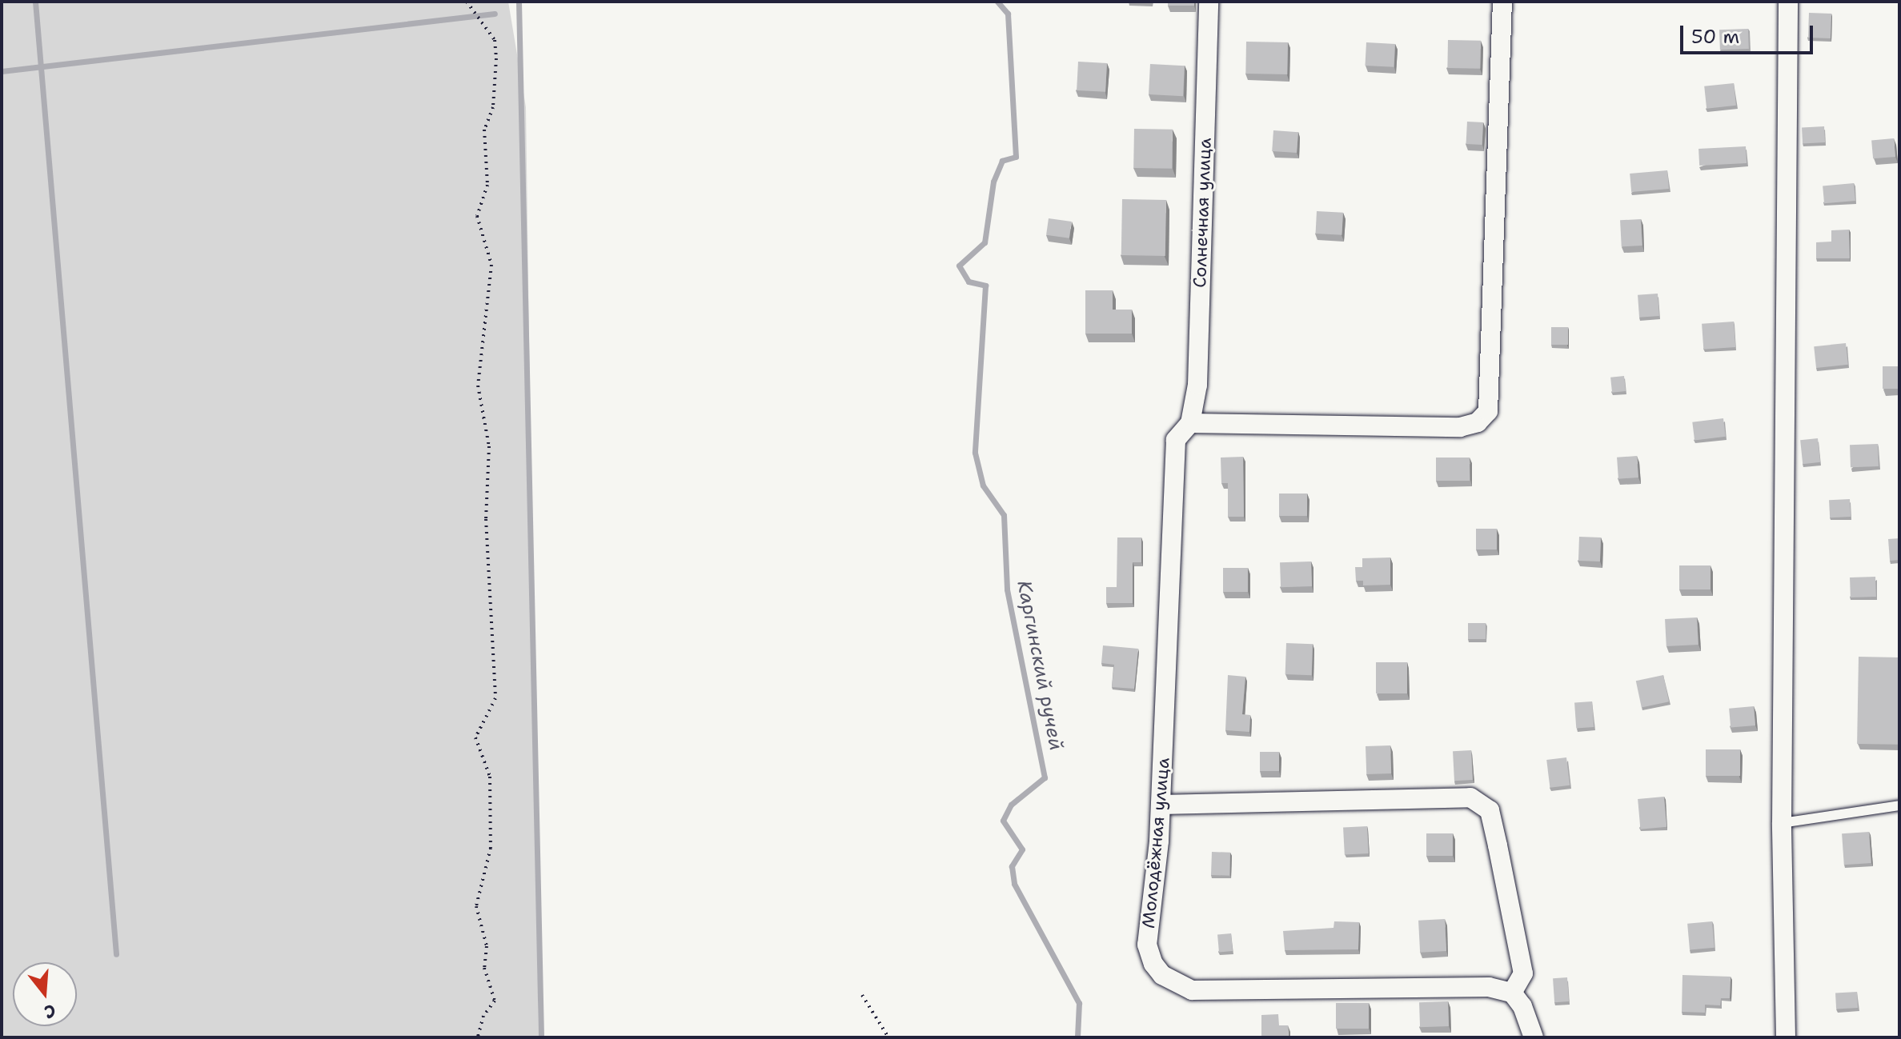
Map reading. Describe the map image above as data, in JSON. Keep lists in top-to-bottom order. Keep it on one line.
{"streets":{"street":["Солнечная улица","Молодёжная улица"]},"crossings":[["Солнечная улица","Молодёжная улица"]],"water":["Каргинский ручей"],"scale_bar":"50 m","north":"bottom"}
